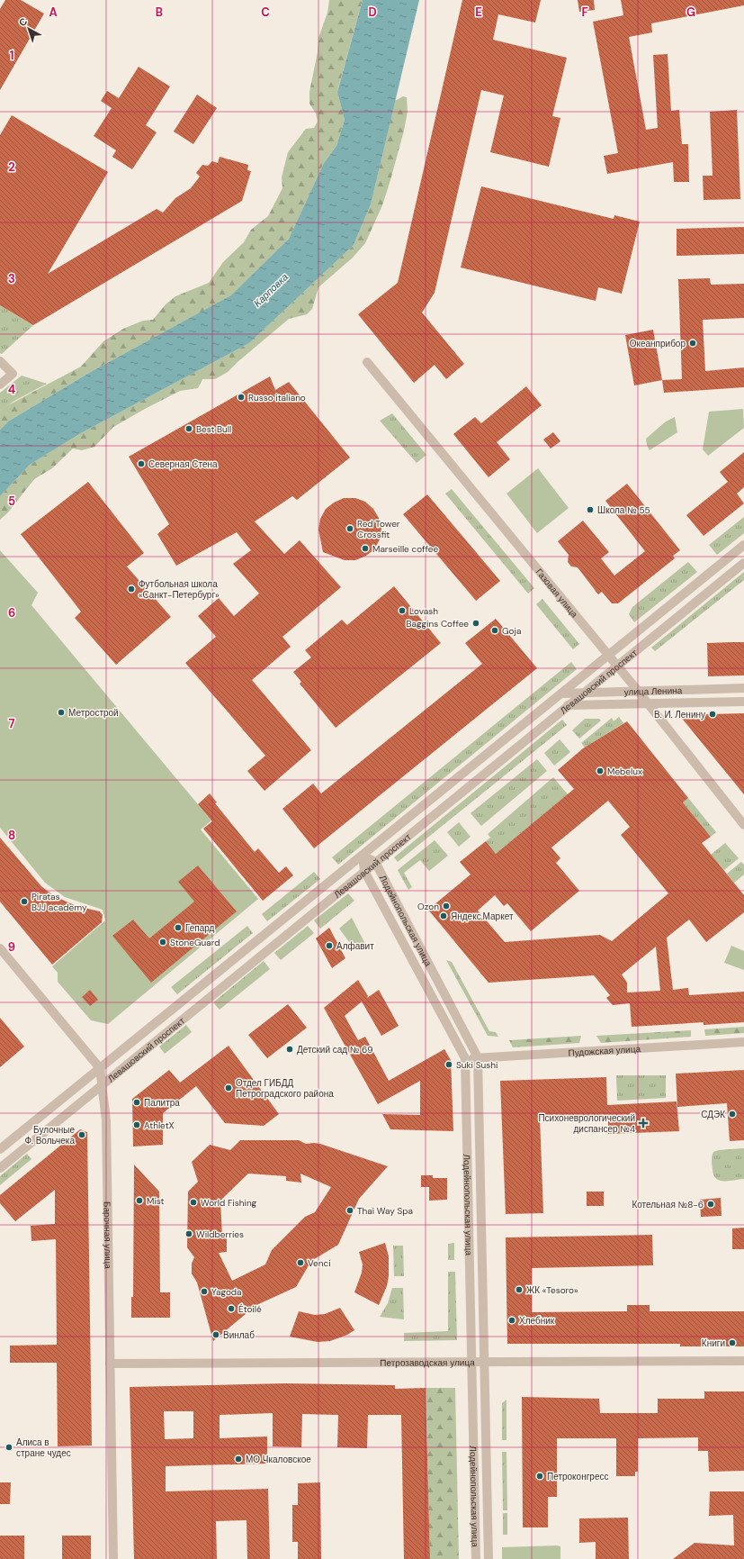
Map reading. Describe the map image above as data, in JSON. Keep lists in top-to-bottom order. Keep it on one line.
{"streets":{"street":["Газовая улица","Левашовский проспект","улица Ленина","Лодейнопольская улица","Пудожская улица","Барочная улица","Петрозаводская улица"]},"crossings":[["Газовая улица","Левашовский проспект"],["Газовая улица","улица Ленина"],["Левашовский проспект","улица Ленина"],["Левашовский проспект","Лодейнопольская улица"],["Левашовский проспект","Барочная улица"],["Лодейнопольская улица","Пудожская улица"],["Лодейнопольская улица","Петрозаводская улица"],["Барочная улица","Петрозаводская улица"]],"water":["Карповка"],"places":{"other":["Океанприбор","Russo italiano","Best Bull","Северная Стена","Школа № 55","Red Tower Crossfit","Marseille coffee","Футбольная школа «Санкт-Петербург»","Lovash","Baggins Coffee","Goja","Метрострой","В. И. Ленину","Mebelux","Piratas BJJ academy","Ozon","Яндекс.Маркет","Гепард","StoneGuard","Алфавит","Детский сад № 69","Suki Sushi","Отдел ГИБДД Петроградского района","Палитра","СДЭК","AthletX","Булочные Ф. Вольчека","Mist","World Fishing","Котельная №8-6","Thai Way Spa","Wildberries","Venci","ЖК «Tesoro»","Yagoda","Étoilé","Хлебник","Винлаб","Книги","Алиса в стране чудес","МО Чкаловское","Петроконгресс"],"health":["Психоневрологический диспансер №4"]},"north":"top left","grid":{"columns":["A","B","C","D","E","F","G"],"rows":["1","2","3","4","5","6","7","8","9"]}}
